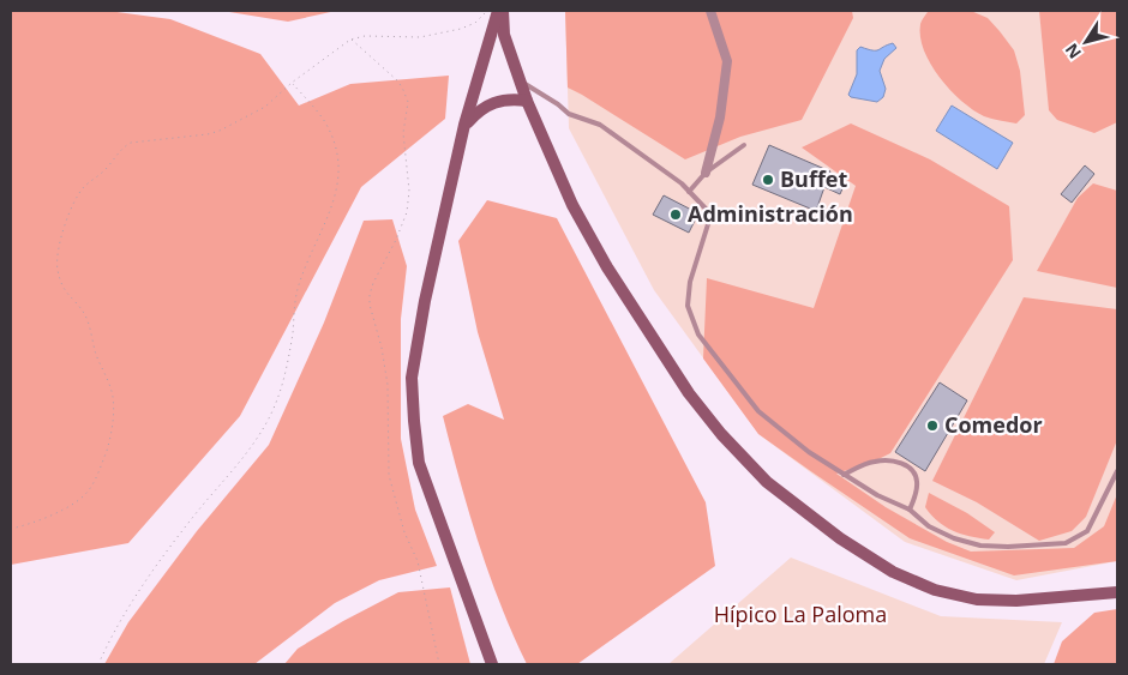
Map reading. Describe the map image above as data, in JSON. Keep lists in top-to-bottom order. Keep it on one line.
{"parks":["Hípico La Paloma"],"places":["Buffet","Administración","Comedor"],"north":"bottom left"}
